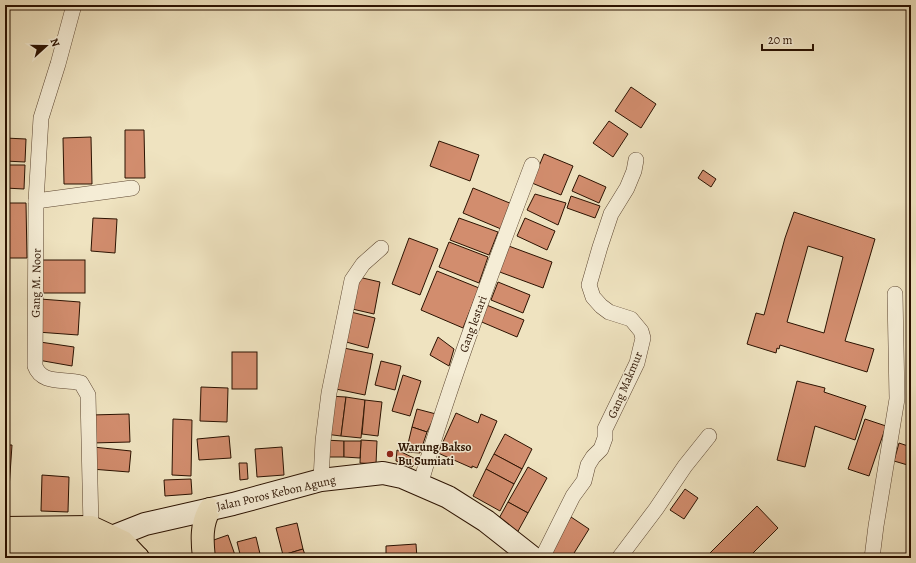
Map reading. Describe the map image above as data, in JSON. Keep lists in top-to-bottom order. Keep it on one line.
{"streets":{"main road":["Jalan Poros Kebon Agung"],"street":["Gang M. Noor","Gang lestari","Gang Makmur"]},"crossings":[["Gang M. Noor","Jalan Poros Kebon Agung"],["Gang lestari","Jalan Poros Kebon Agung"]],"places":["Warung Bakso Bu Sumiati"],"scale_bar":"20 m","north":"right"}
